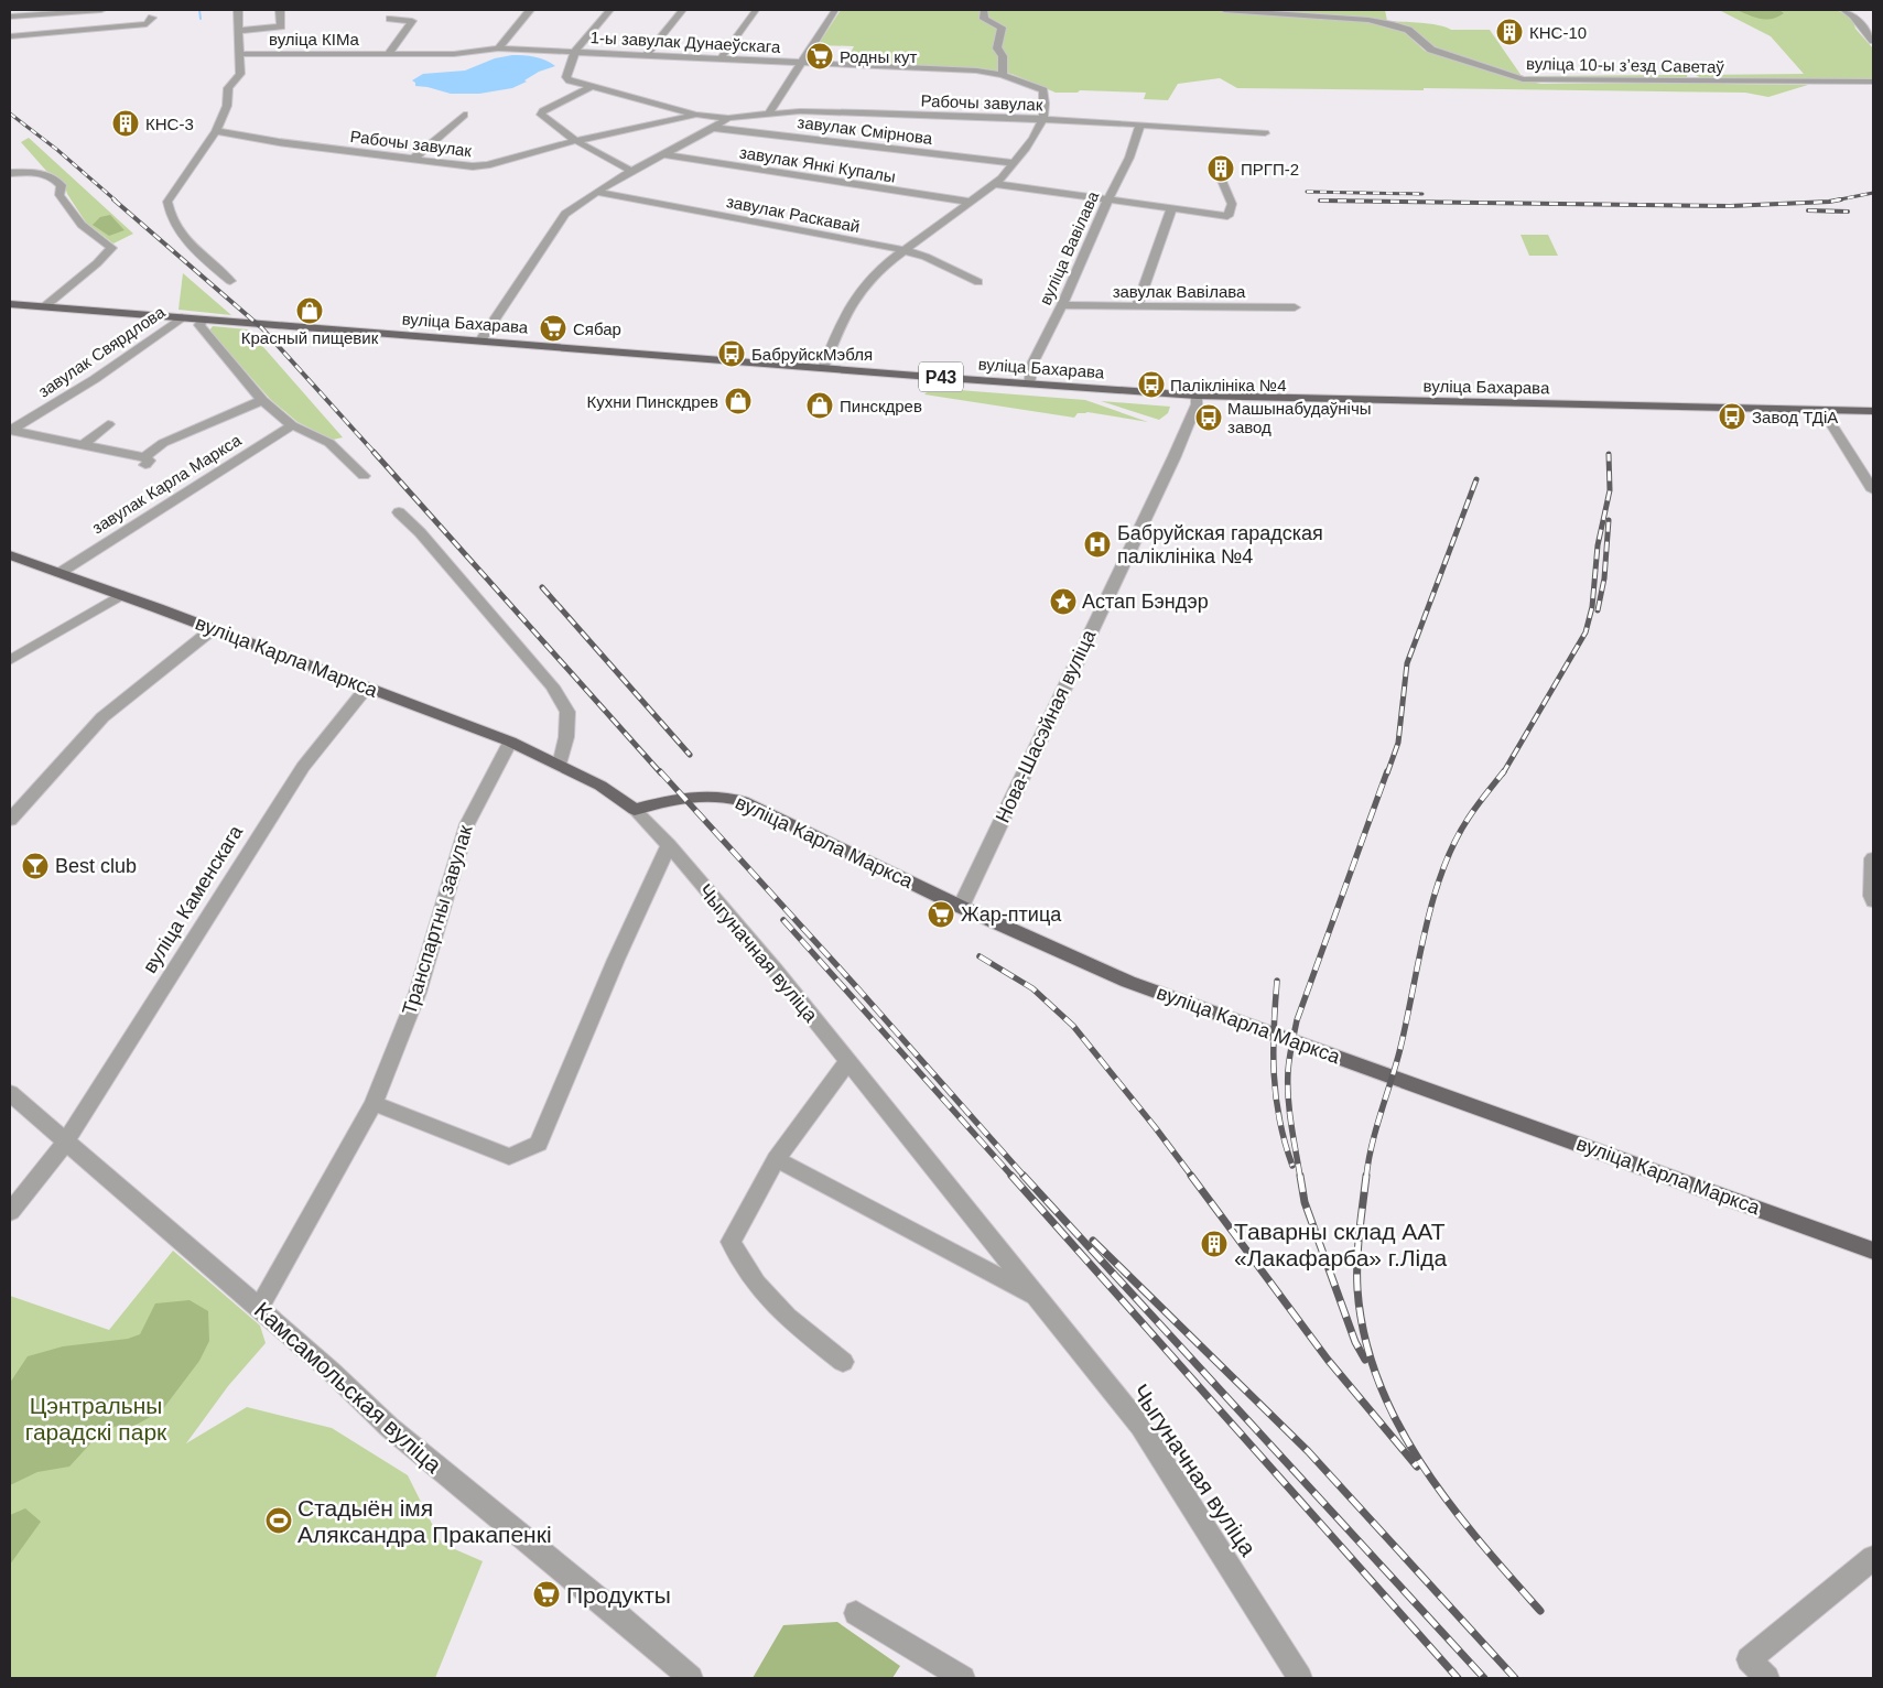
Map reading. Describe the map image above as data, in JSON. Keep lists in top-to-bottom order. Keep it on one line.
{"streets":{"main road":["вуліца Бахарава","Р43","вуліца Карла Маркса"],"street":["вуліца КІМа","1-ы завулак Дунаеўскага","вуліца 10-ы зʼезд Саветаў","Рабочы завулак","завулак Смірнова","завулак Янкі Купалы","завулак Раскавай","вуліца Вавілава","завулак Вавілава","завулак Свярдлова","завулак Карла Маркса","Нова-Шасэйная вуліца","вуліца Каменскага","Транспартны завулак","Чыгуначная вуліца","Камсамольская вуліца"]},"crossings":[["вуліца КІМа","1-ы завулак Дунаеўскага"],["1-ы завулак Дунаеўскага","Рабочы завулак"],["Рабочы завулак","вуліца Вавілава"],["вуліца Вавілава","завулак Вавілава"],["вуліца Вавілава","вуліца Бахарава"],["вуліца Бахарава","завулак Свярдлова"],["вуліца Бахарава","Нова-Шасэйная вуліца"],["завулак Карла Маркса","вуліца Карла Маркса"],["вуліца Карла Маркса","Нова-Шасэйная вуліца"],["вуліца Карла Маркса","вуліца Каменскага"],["вуліца Карла Маркса","Транспартны завулак"],["вуліца Карла Маркса","Чыгуначная вуліца"],["вуліца Каменскага","Камсамольская вуліца"],["Транспартны завулак","Камсамольская вуліца"]],"parks":["Цэнтральны гарадскі парк"],"places":{"building":["КНС-10","КНС-3","ПРГП-2","Таварны склад ААТ «Лакафарба» г.Ліда"],"supermarket":["Родны кут","Сябар","Жар-птица","Продукты"],"shop":["Красный пищевик","Кухни Пинскдрев","Пинскдрев"],"bus stop":["БабруйскМэбля","Паліклініка №4","Завод ТДіА","Машынабудаўнічы завод"],"hospital":["Бабруйская гарадская паліклініка №4"],"place":["Астап Бэндэр"],"bar":["Best club"],"sports":["Стадыён імя Аляксандра Пракапенкі"]}}
